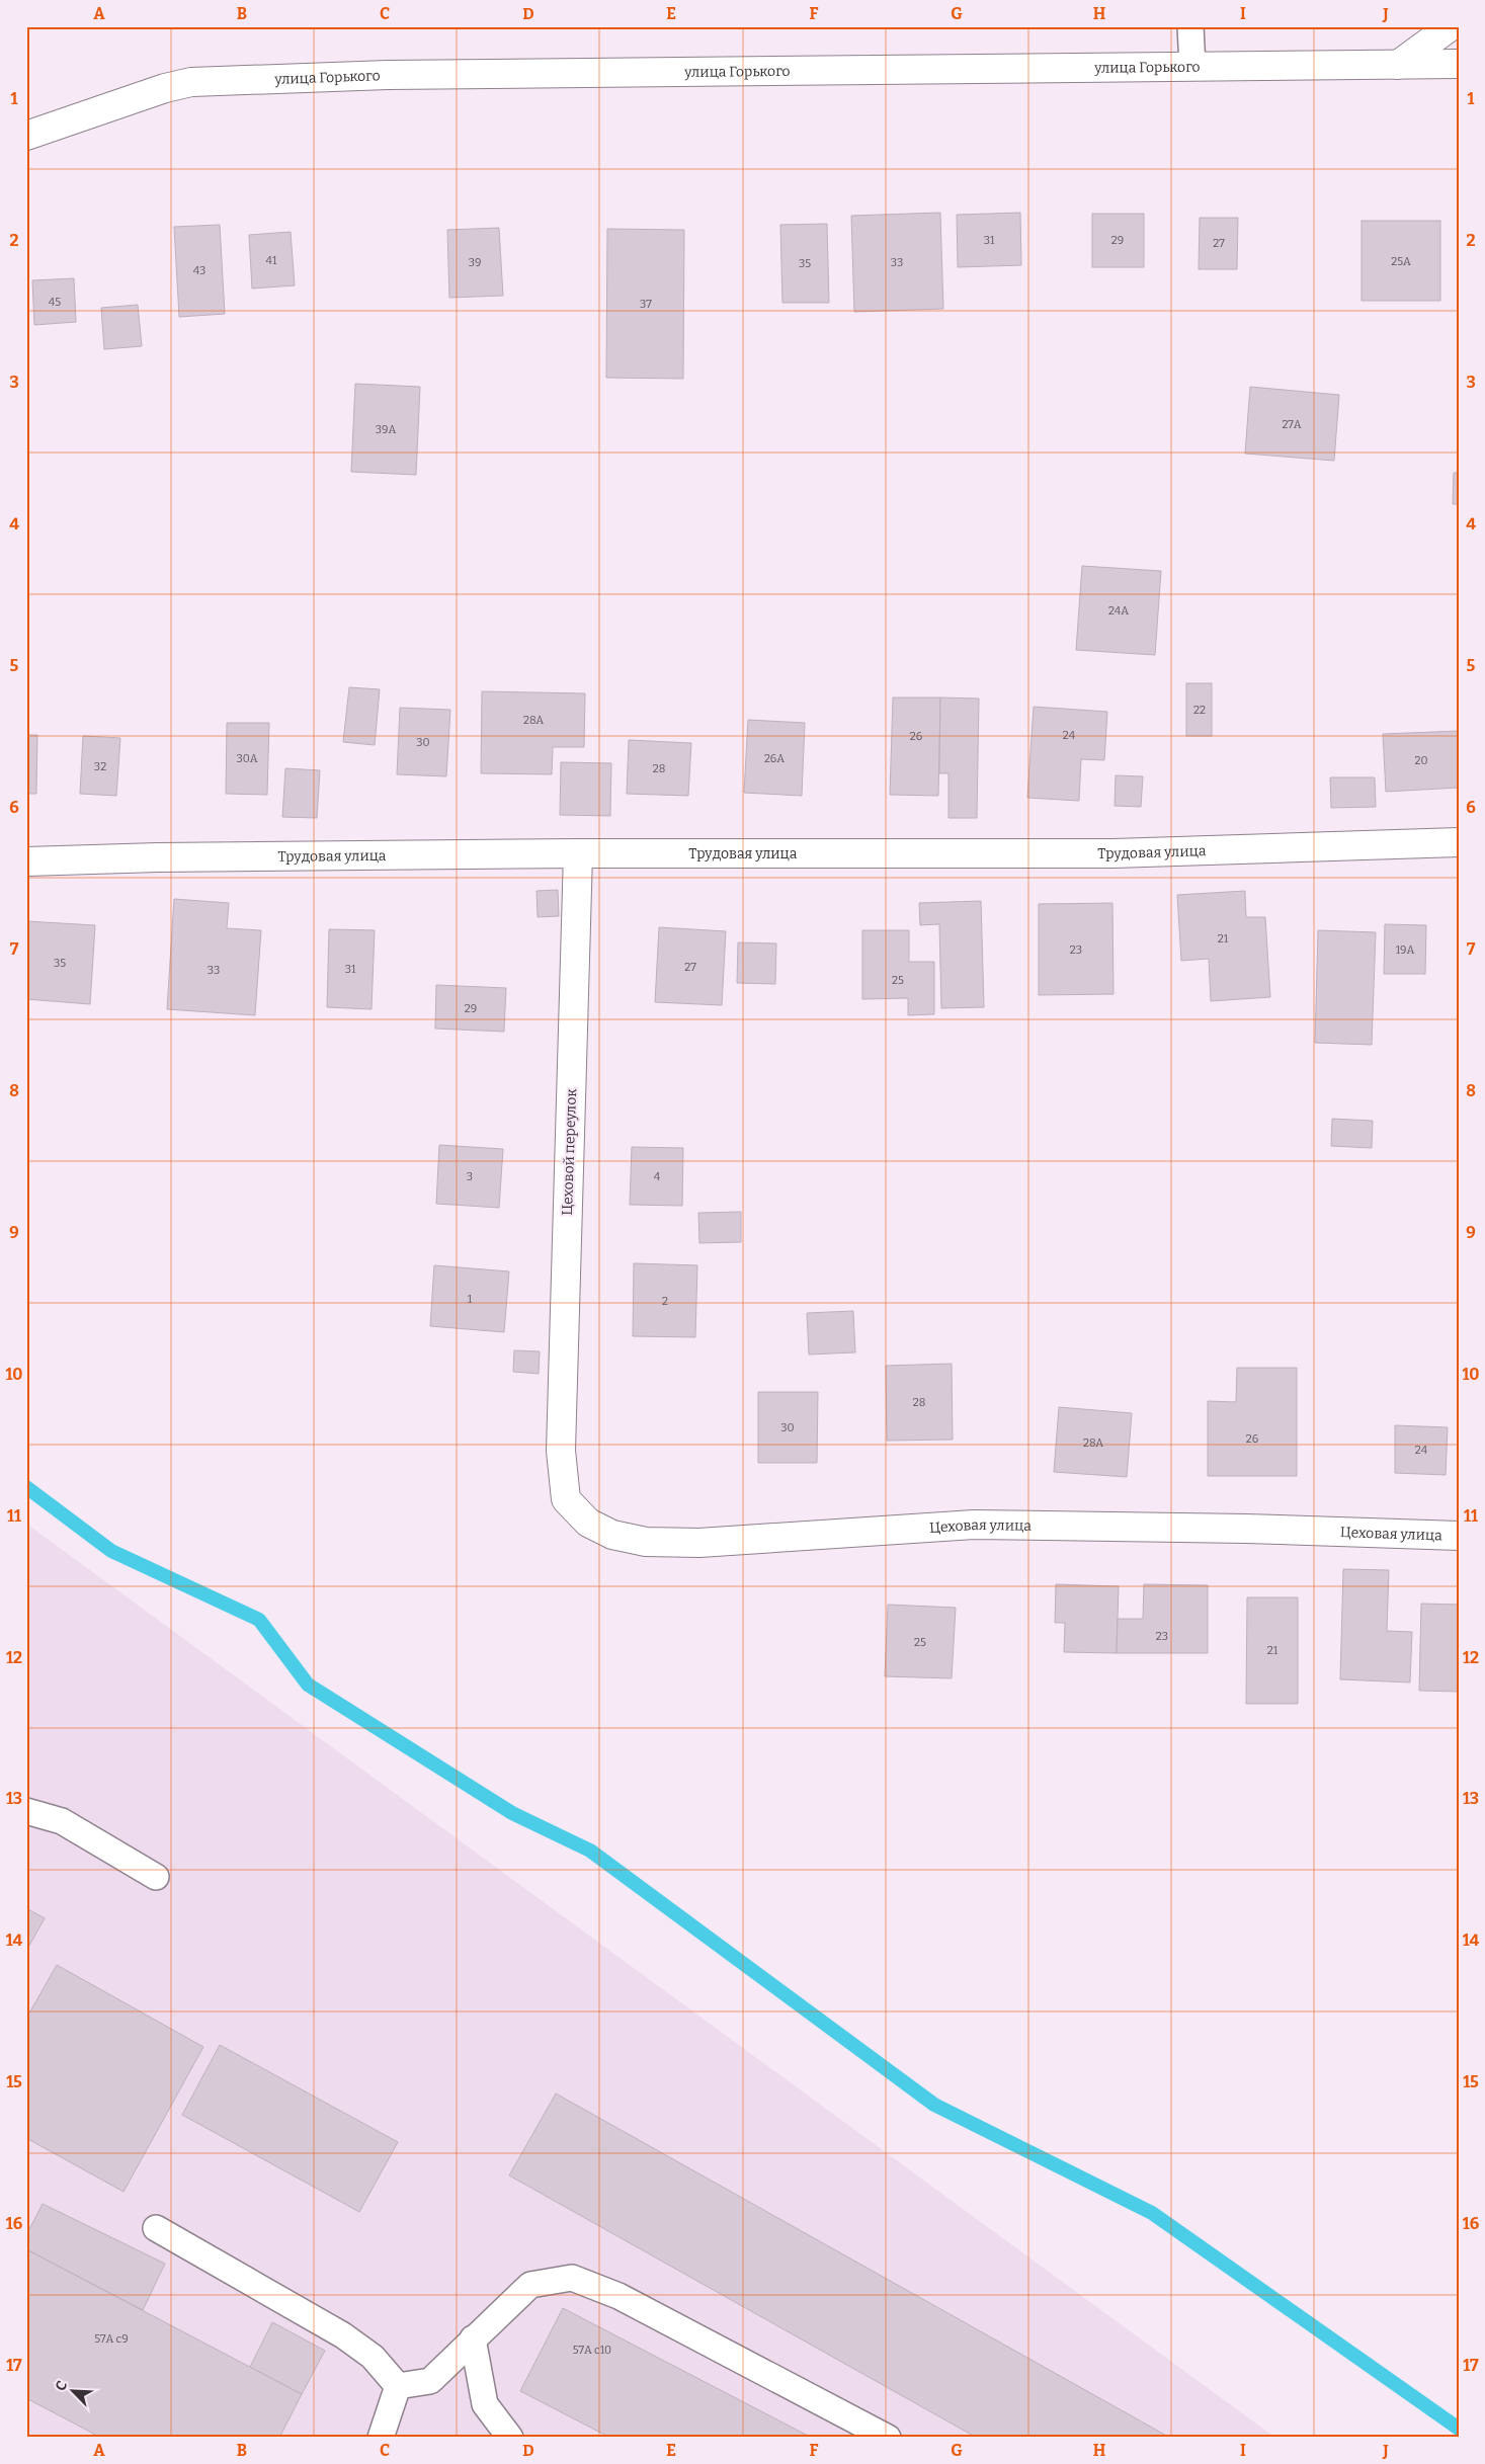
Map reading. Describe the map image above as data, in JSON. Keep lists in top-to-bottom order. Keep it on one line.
{"streets":{"street":["улица Горького","Трудовая улица","Цеховой переулок","Цеховая улица"]},"crossings":[["Трудовая улица","Цеховой переулок"],["Цеховой переулок","Цеховая улица"]],"house_numbers":["31","29","27","41","25А","39","33","35","43","45","37","27А","39А","24А","22","28А","24","26","30","30А","26А","20","32","28","21","23","19А","35","27","31","33","25","29","3","4","1","2","28","30","26","28А","24","23","25","21","57А с9","57А с10"],"north":"top left","grid":{"columns":["A","B","C","D","E","F","G","H","I","J"],"rows":["1","2","3","4","5","6","7","8","9","10","11","12","13","14","15","16","17"]}}
